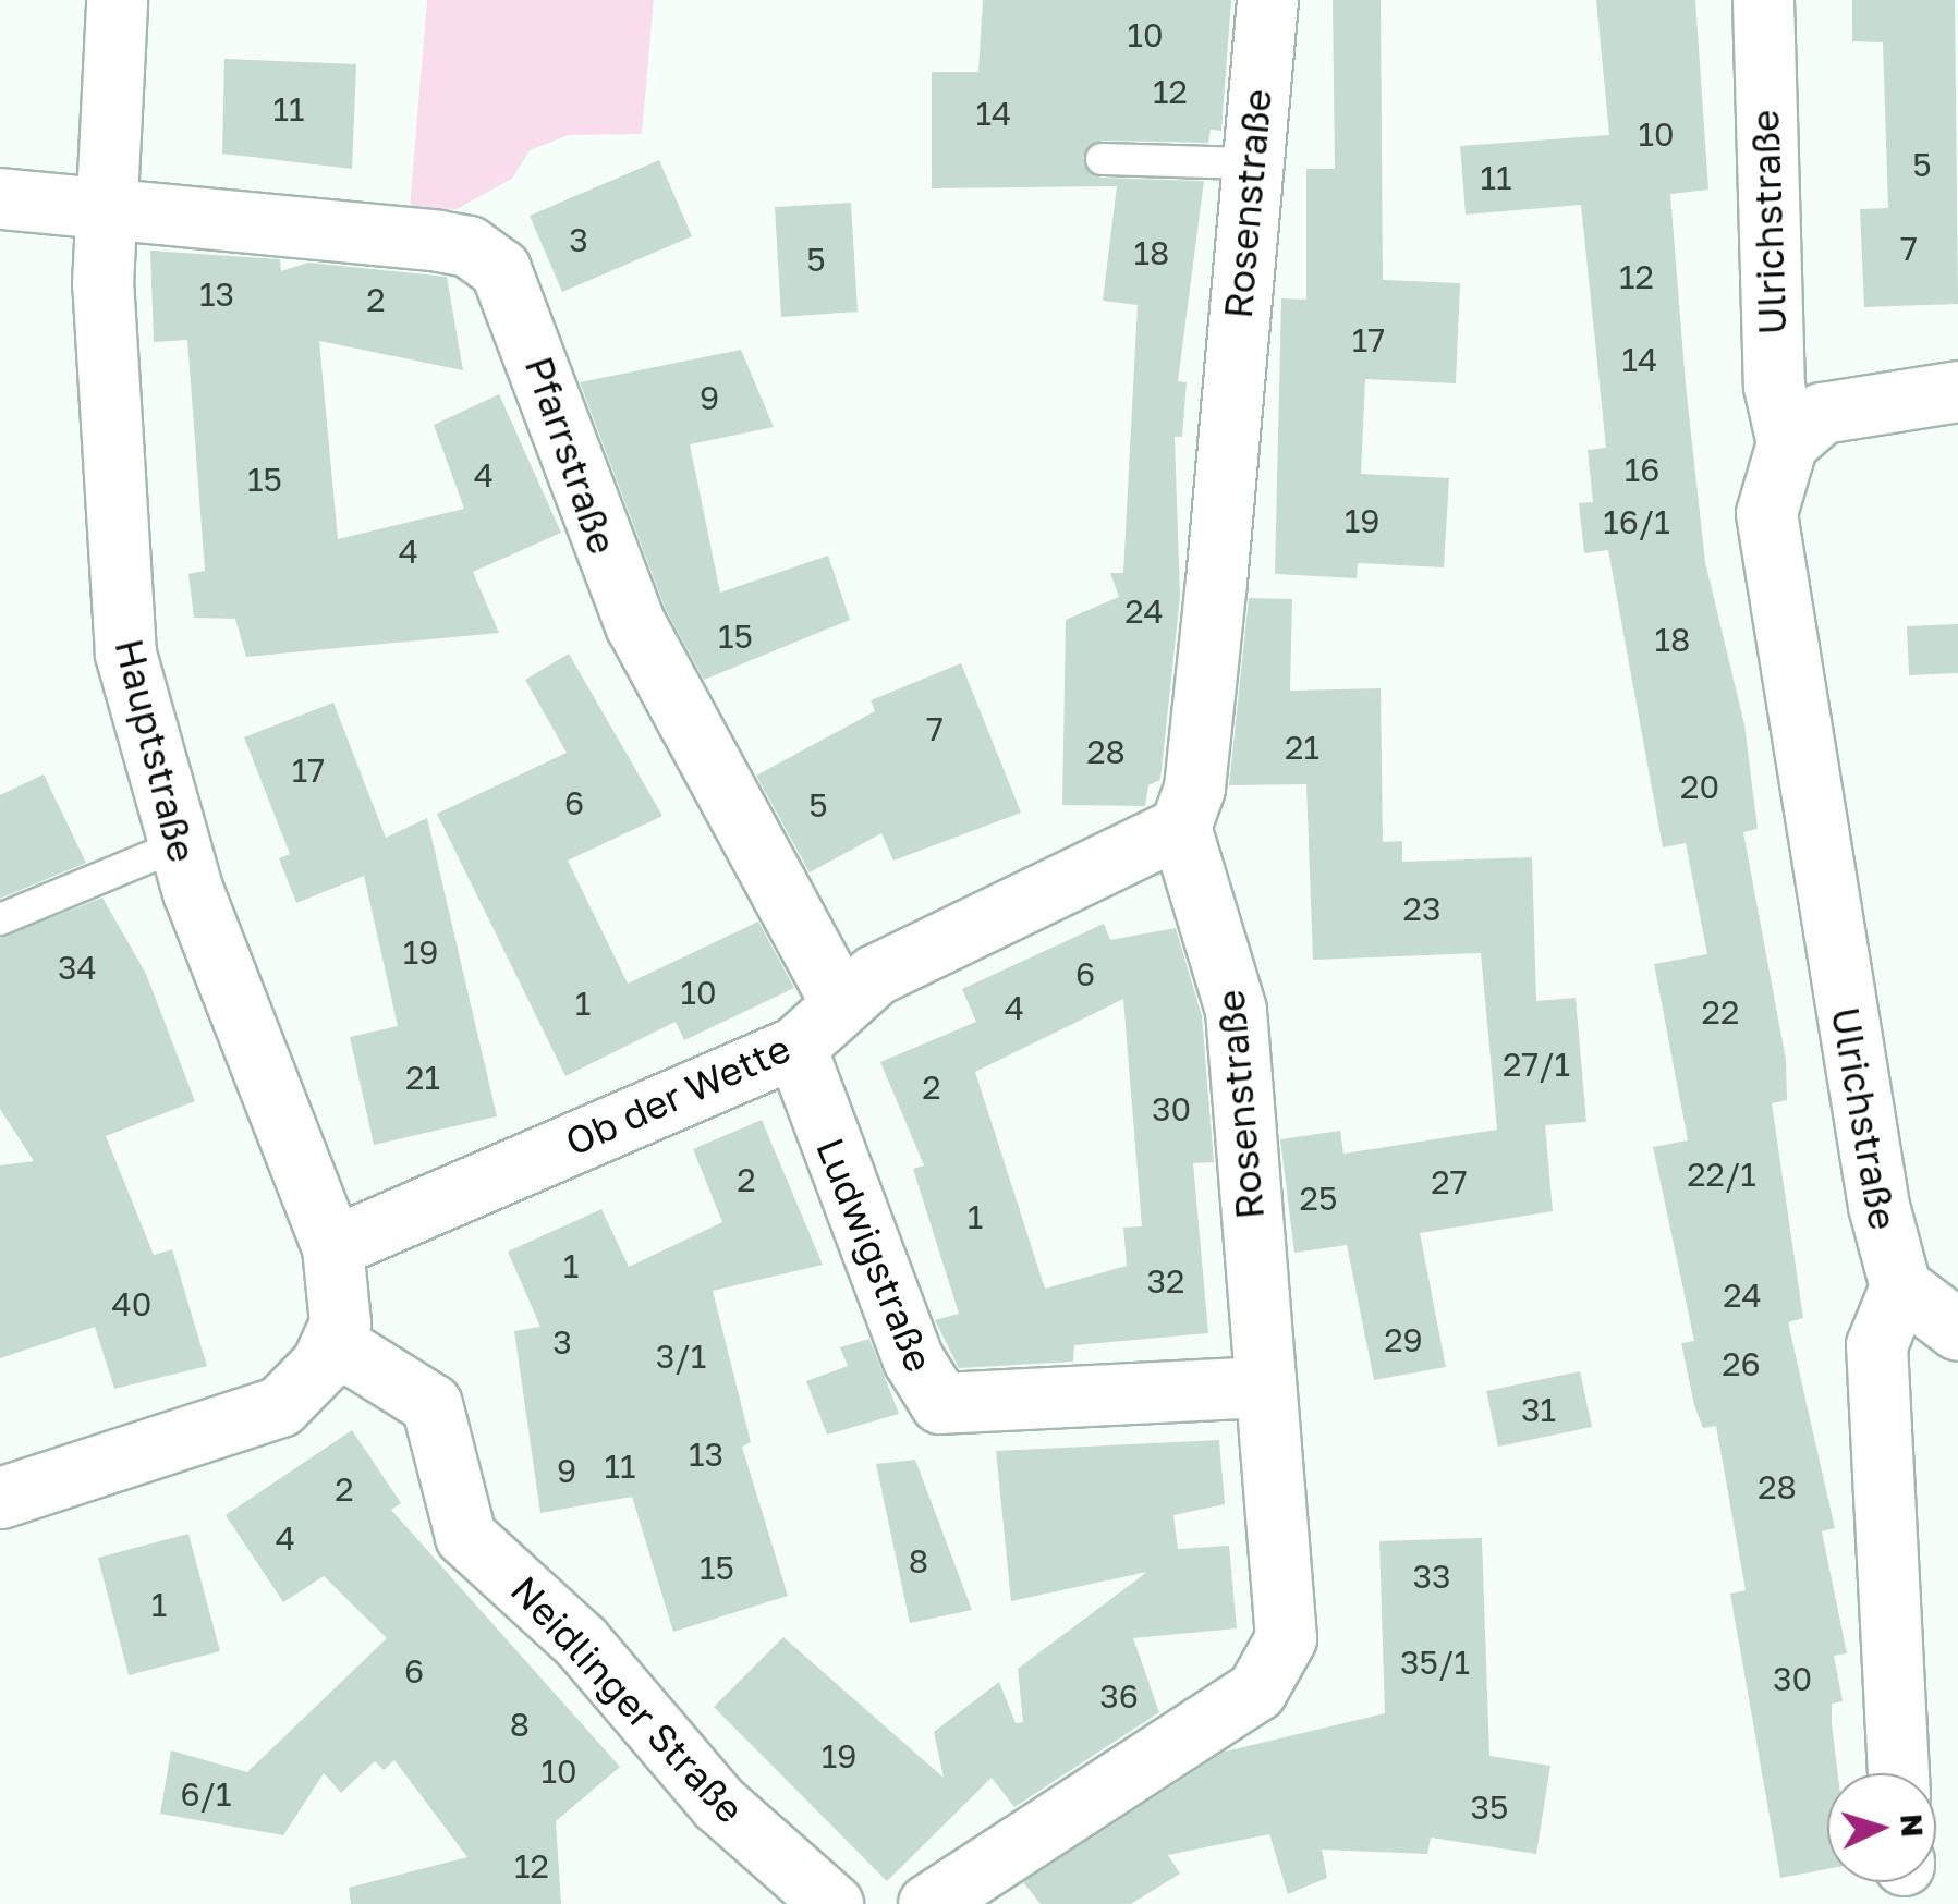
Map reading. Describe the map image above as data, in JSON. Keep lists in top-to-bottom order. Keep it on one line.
{"streets":{"street":["Rosenstraße","Ulrichstraße","Pfarrstraße","Hauptstraße","Ob der Wette","Ludwigstraße","Neidlinger Straße"]},"crossings":[["Rosenstraße","Ob der Wette"],["Rosenstraße","Ludwigstraße"],["Pfarrstraße","Hauptstraße"],["Pfarrstraße","Ob der Wette"],["Hauptstraße","Ob der Wette"],["Hauptstraße","Neidlinger Straße"],["Ob der Wette","Ludwigstraße"]],"house_numbers":["10","12","11","14","10","5","11","3","7","18","5","12","13","2","17","14","9","16","4","15","19","16/1","4","24","15","18","7","21","28","17","20","6","5","23","19","34","6","10","1","4","22","27/1","21","2","30","22/1","2","27","25","1","1","32","24","40","29","3","3/1","26","31","13","11","9","28","2","4","8","15","33","1","35/1","6","30","36","8","19","10","6/1","35","12"],"north":"right"}
